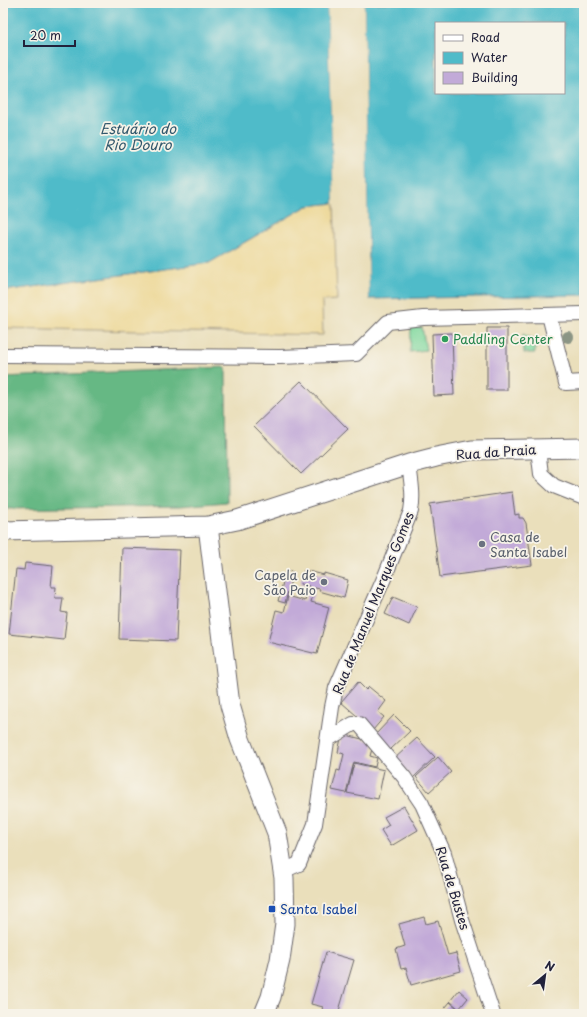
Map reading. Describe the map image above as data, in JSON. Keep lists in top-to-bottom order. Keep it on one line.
{"streets":{"main road":["Rua da Praia"],"street":["Rua de Manuel Marques Gomes","Rua de Bustes"]},"crossings":[["Rua da Praia","Rua de Manuel Marques Gomes"],["Rua de Manuel Marques Gomes","Rua de Bustes"]],"water":["Estuário do Rio Douro"],"places":{"other":["Paddling Center","Casa de Santa Isabel","Capela de São Paio"],"transit":["Santa Isabel"]},"legend":["Road","Water","Building"],"scale_bar":"20 m","north":"top right"}
